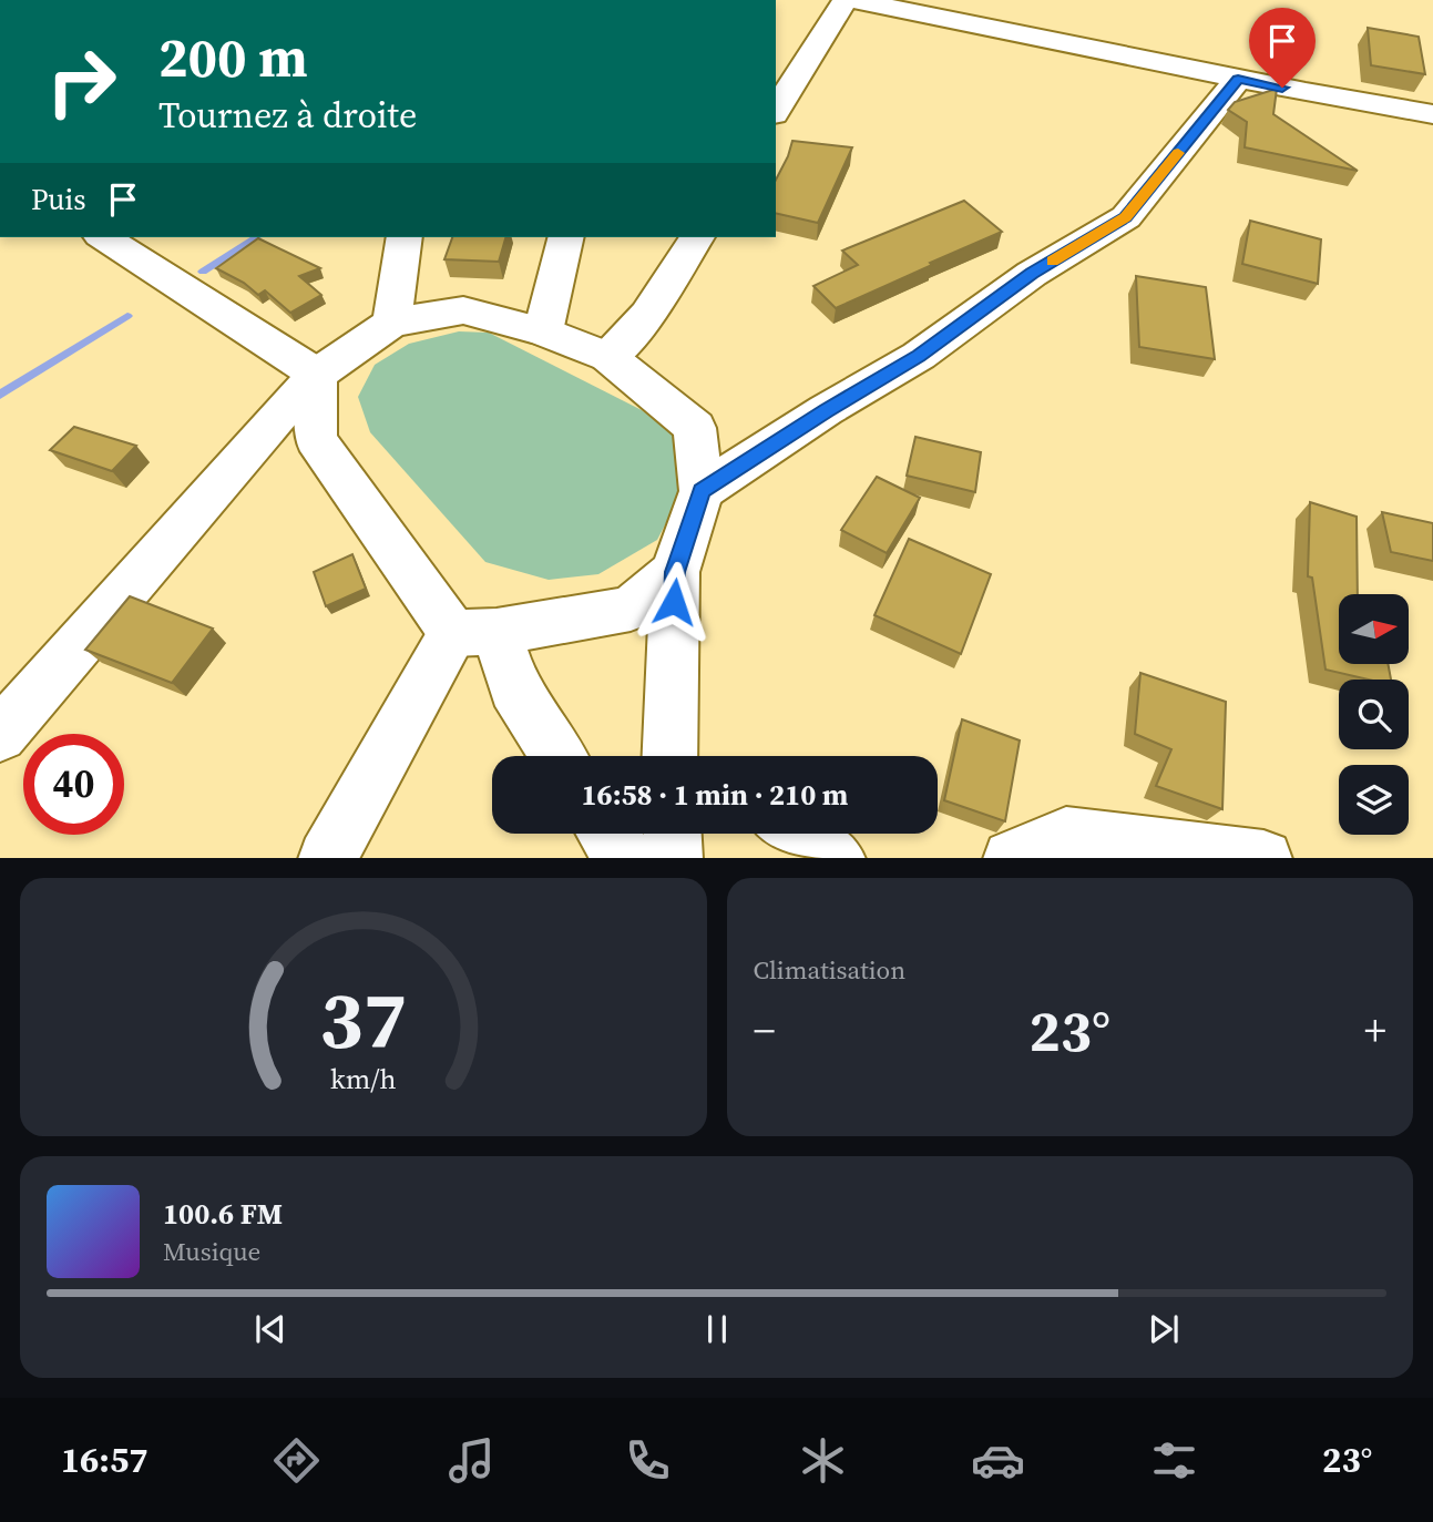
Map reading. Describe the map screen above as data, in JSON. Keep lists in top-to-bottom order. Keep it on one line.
{"north":"right","page":{"turn":["200 m","Tournez à droite"],"then":"Puis","limit":"40","trip":"16:58 · 1 min · 210 m","tile":"Climatisation","heat":["−","23°","+"],"song":["100.6 FM","Musique"],"tabs":["16:57","23°"],"gauge":["37","km/h"]}}
